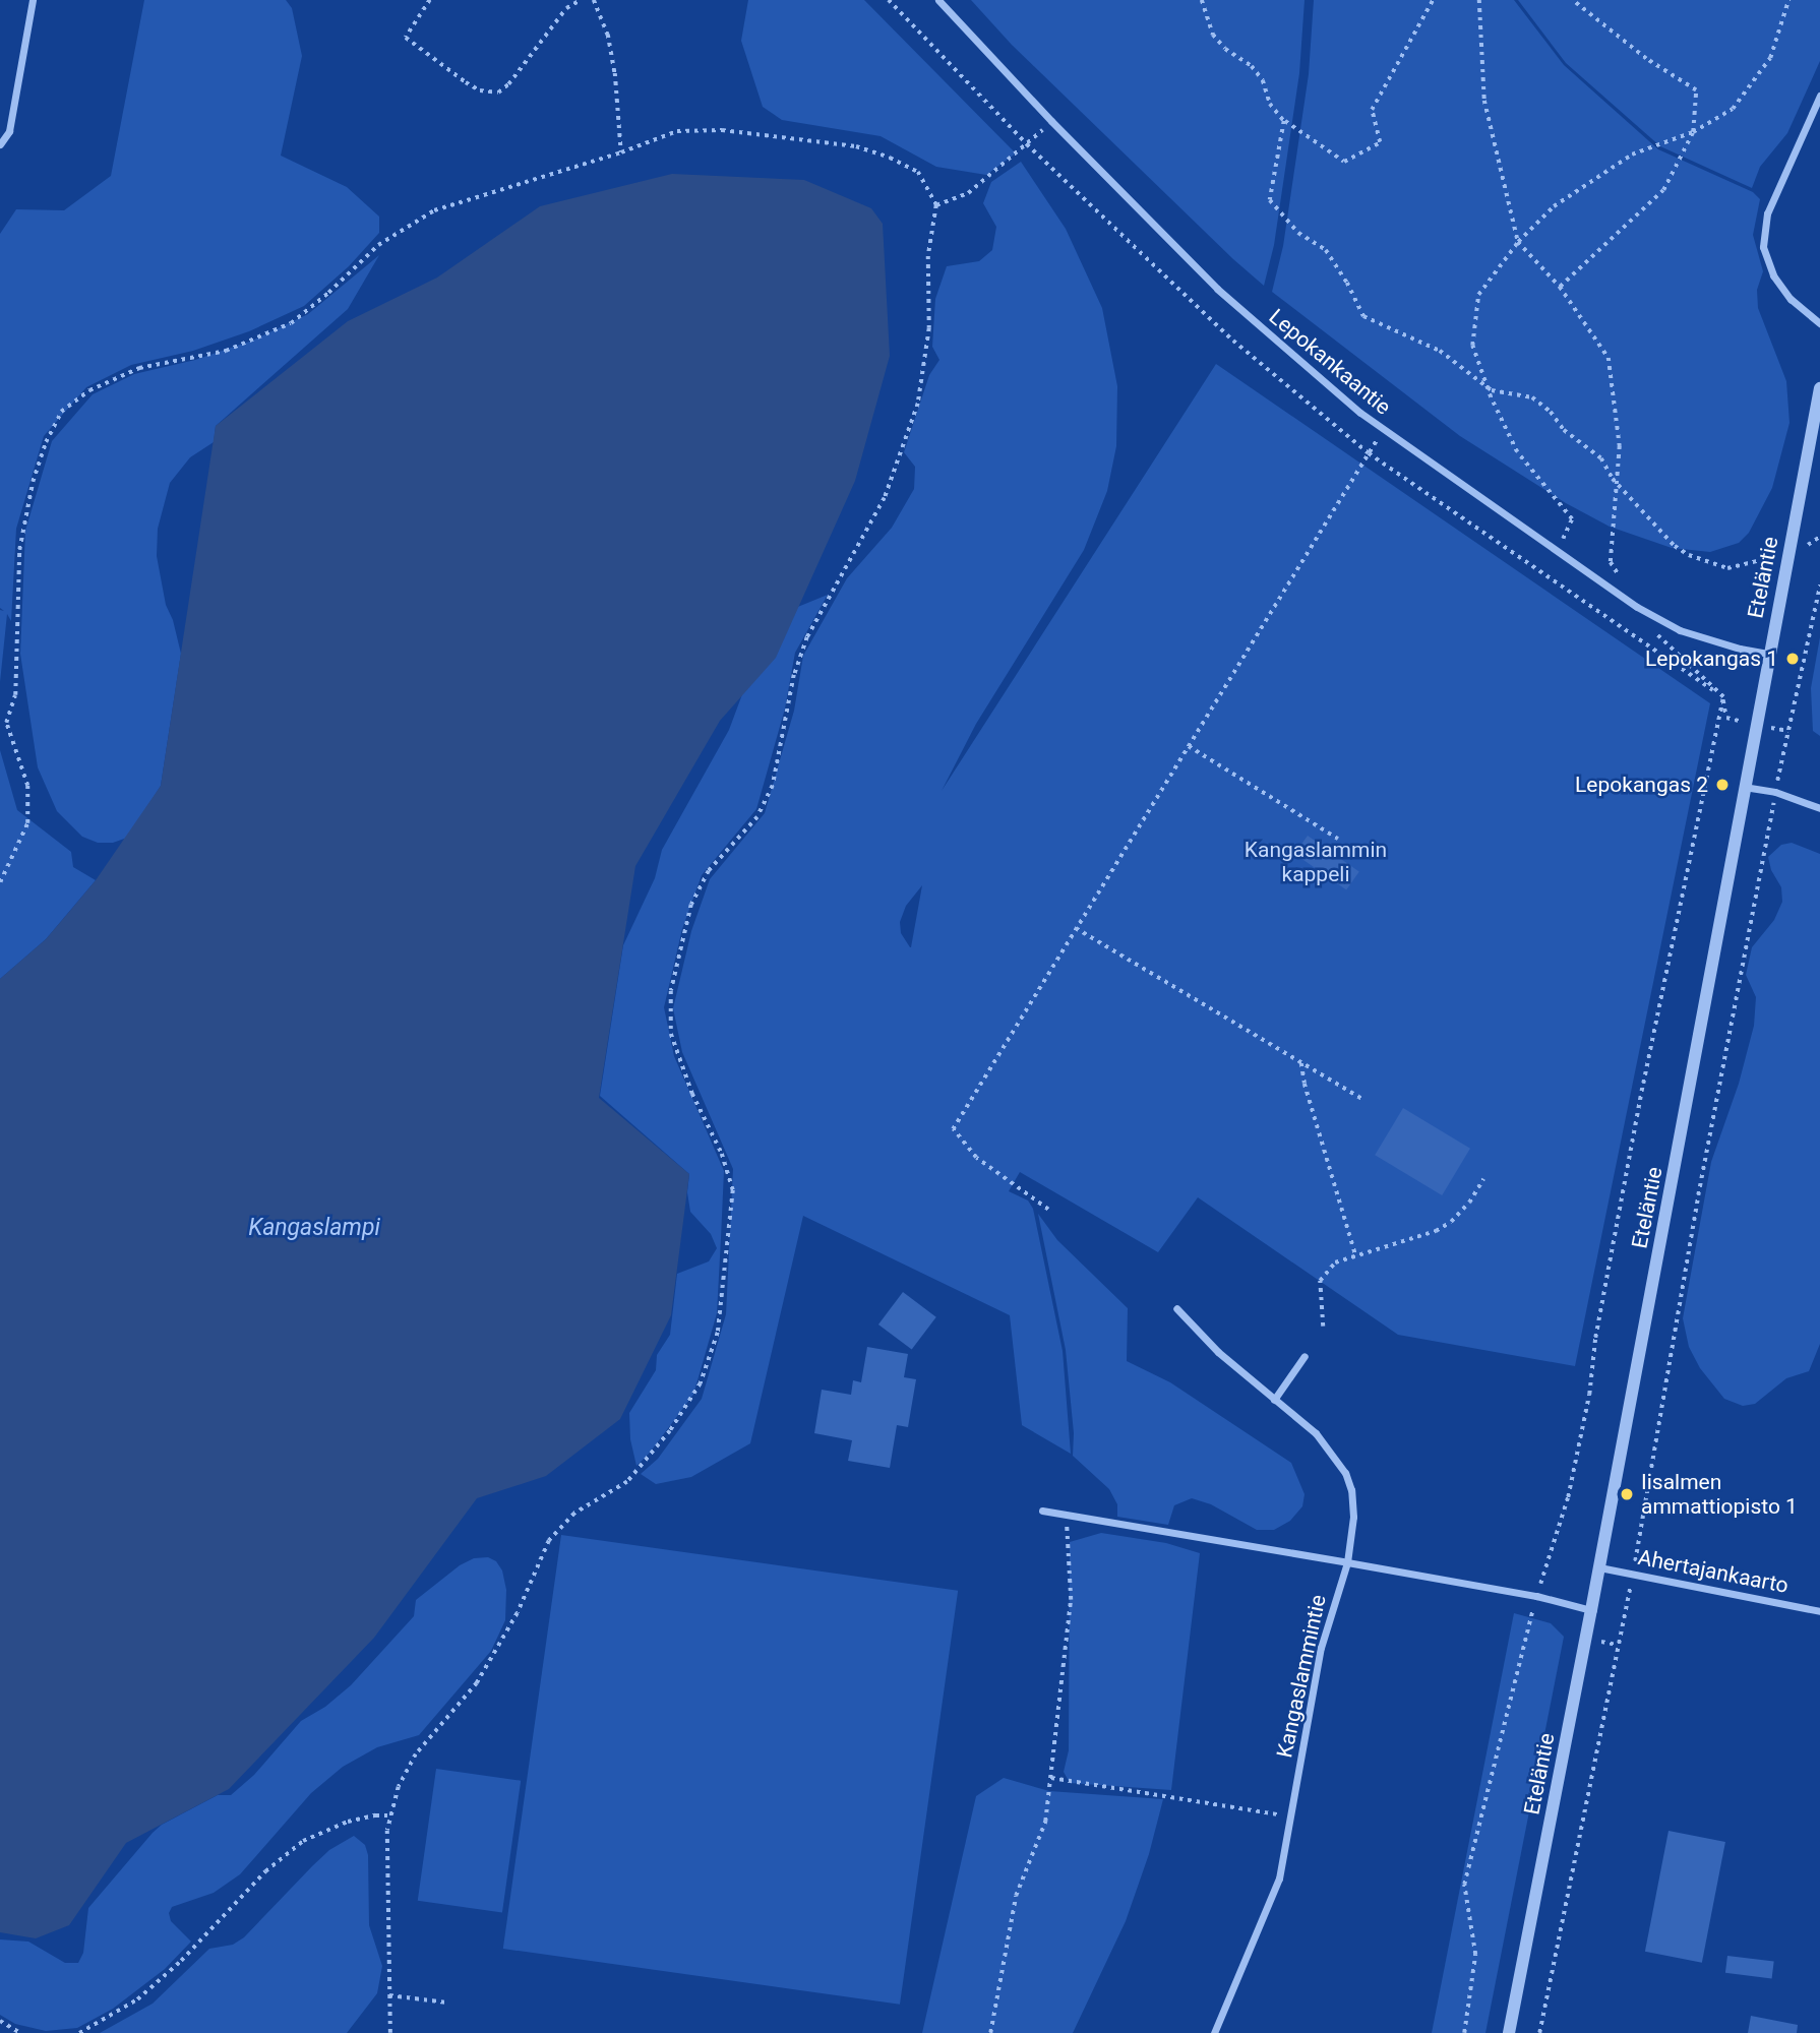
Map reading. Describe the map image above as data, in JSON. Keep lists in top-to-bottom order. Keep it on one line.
{"streets":{"street":["Lepokankaantie","Eteläntie","Ahertajankaarto","Kangaslammintie"]},"crossings":[["Lepokankaantie","Eteläntie"],["Eteläntie","Ahertajankaarto"]],"water":["Kangaslampi"],"parks":["Kangaslammin kappeli"],"places":["Lepokangas 1","Lepokangas 2","Iisalmen ammattiopisto 1"]}
